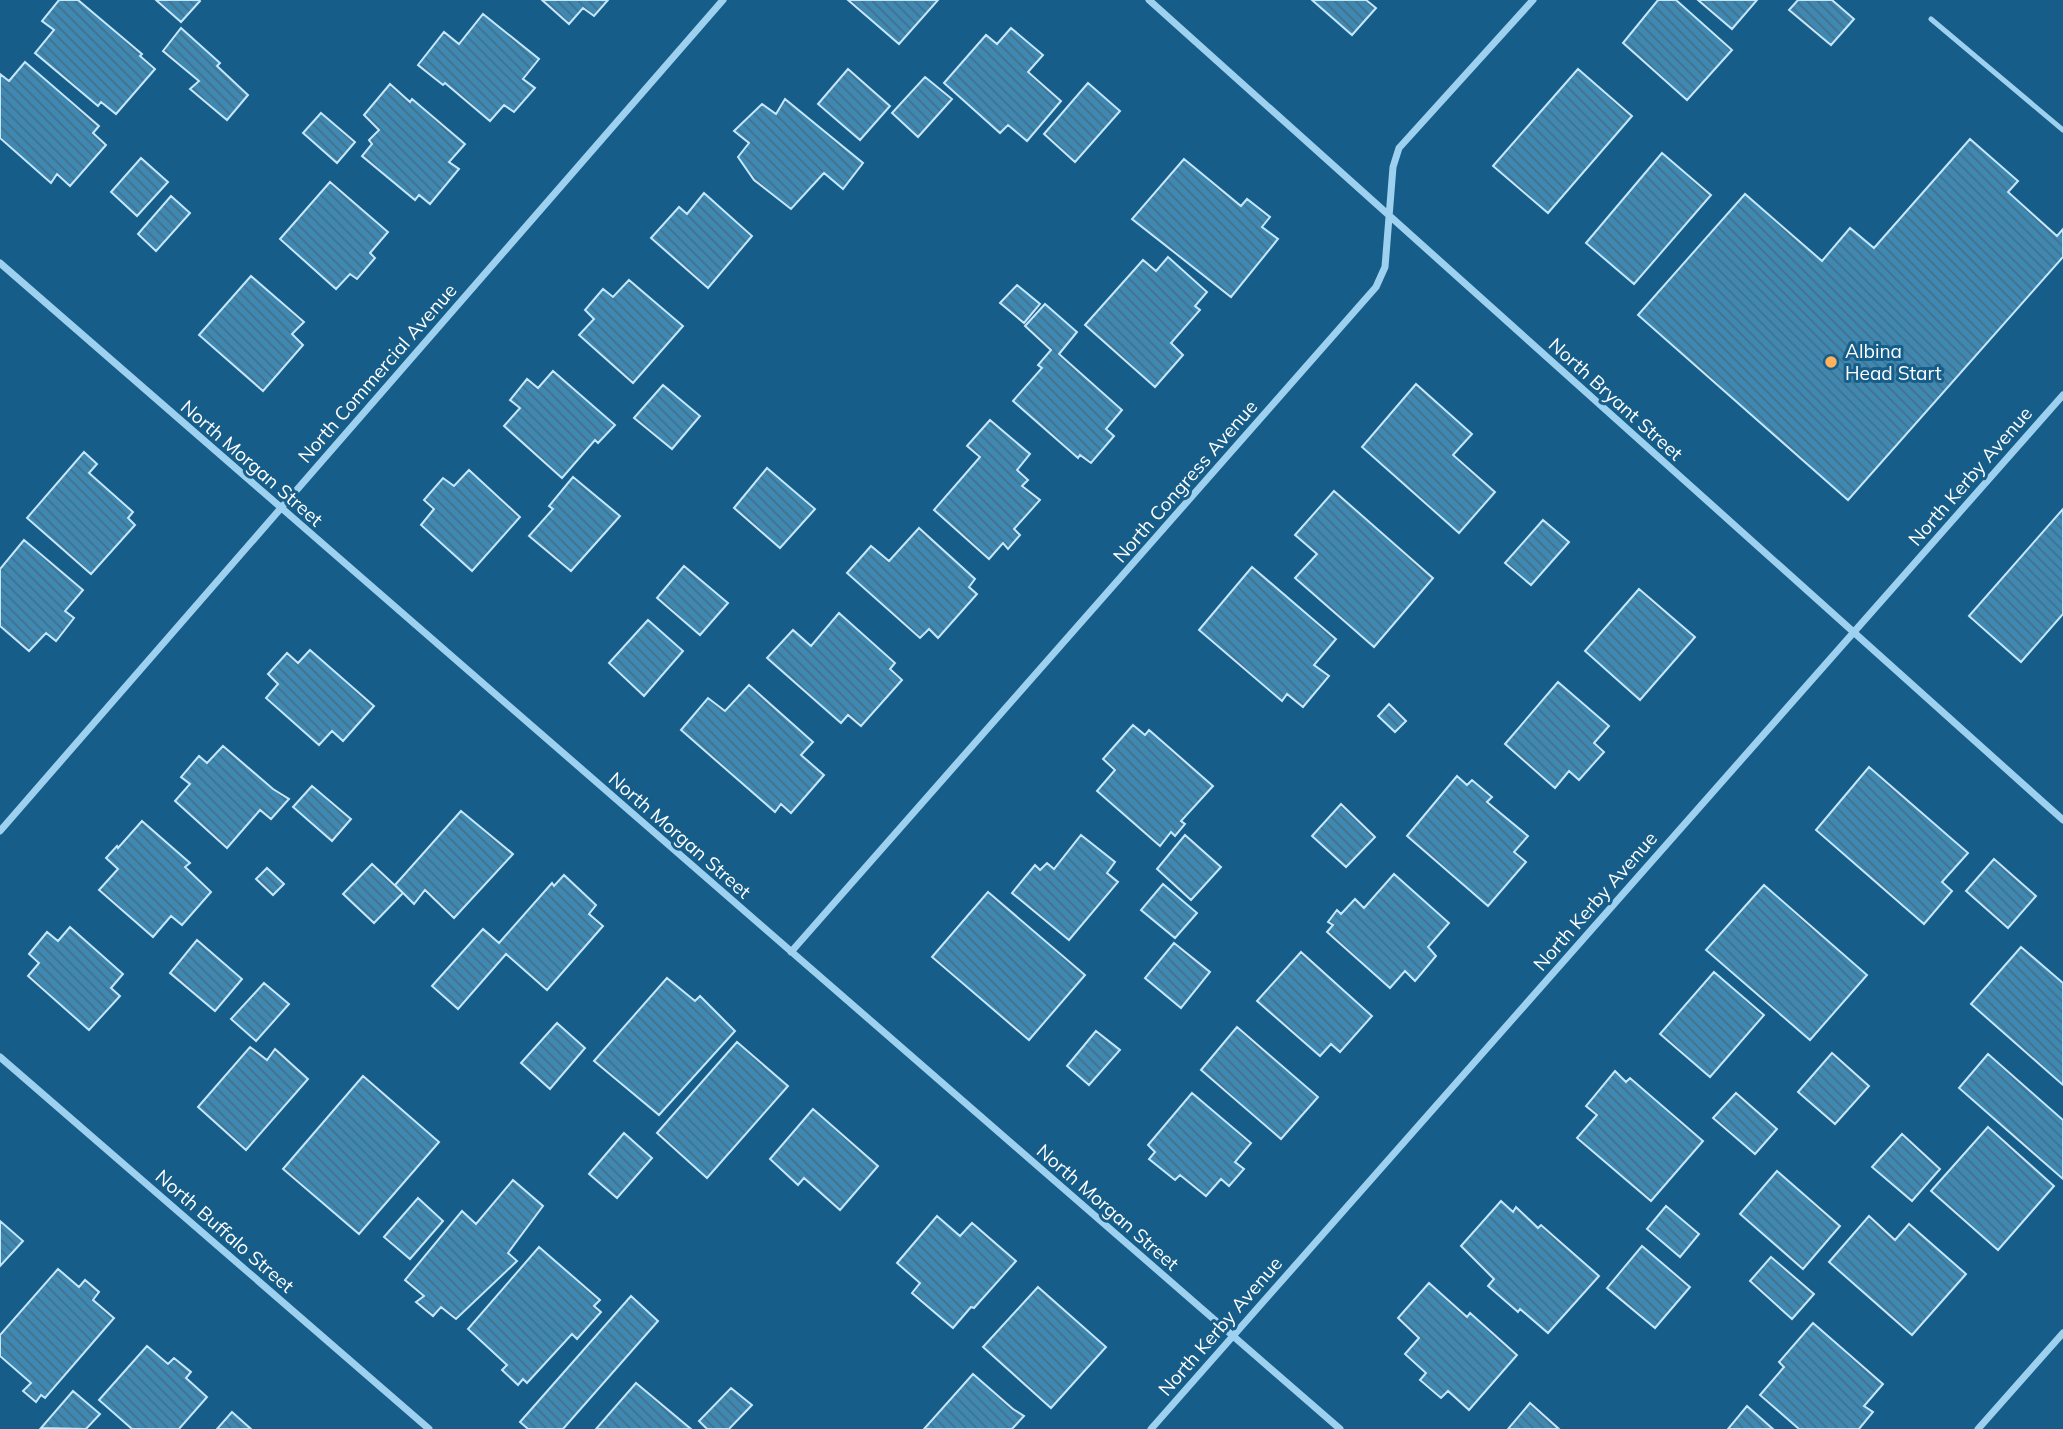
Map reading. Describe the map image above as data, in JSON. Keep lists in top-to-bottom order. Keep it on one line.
{"streets":{"street":["North Commercial Avenue","North Bryant Street","North Morgan Street","North Kerby Avenue","North Congress Avenue","North Buffalo Street"]},"crossings":[["North Commercial Avenue","North Morgan Street"],["North Bryant Street","North Kerby Avenue"],["North Bryant Street","North Congress Avenue"],["North Morgan Street","North Kerby Avenue"],["North Morgan Street","North Congress Avenue"]],"places":["Albina Head Start"]}
